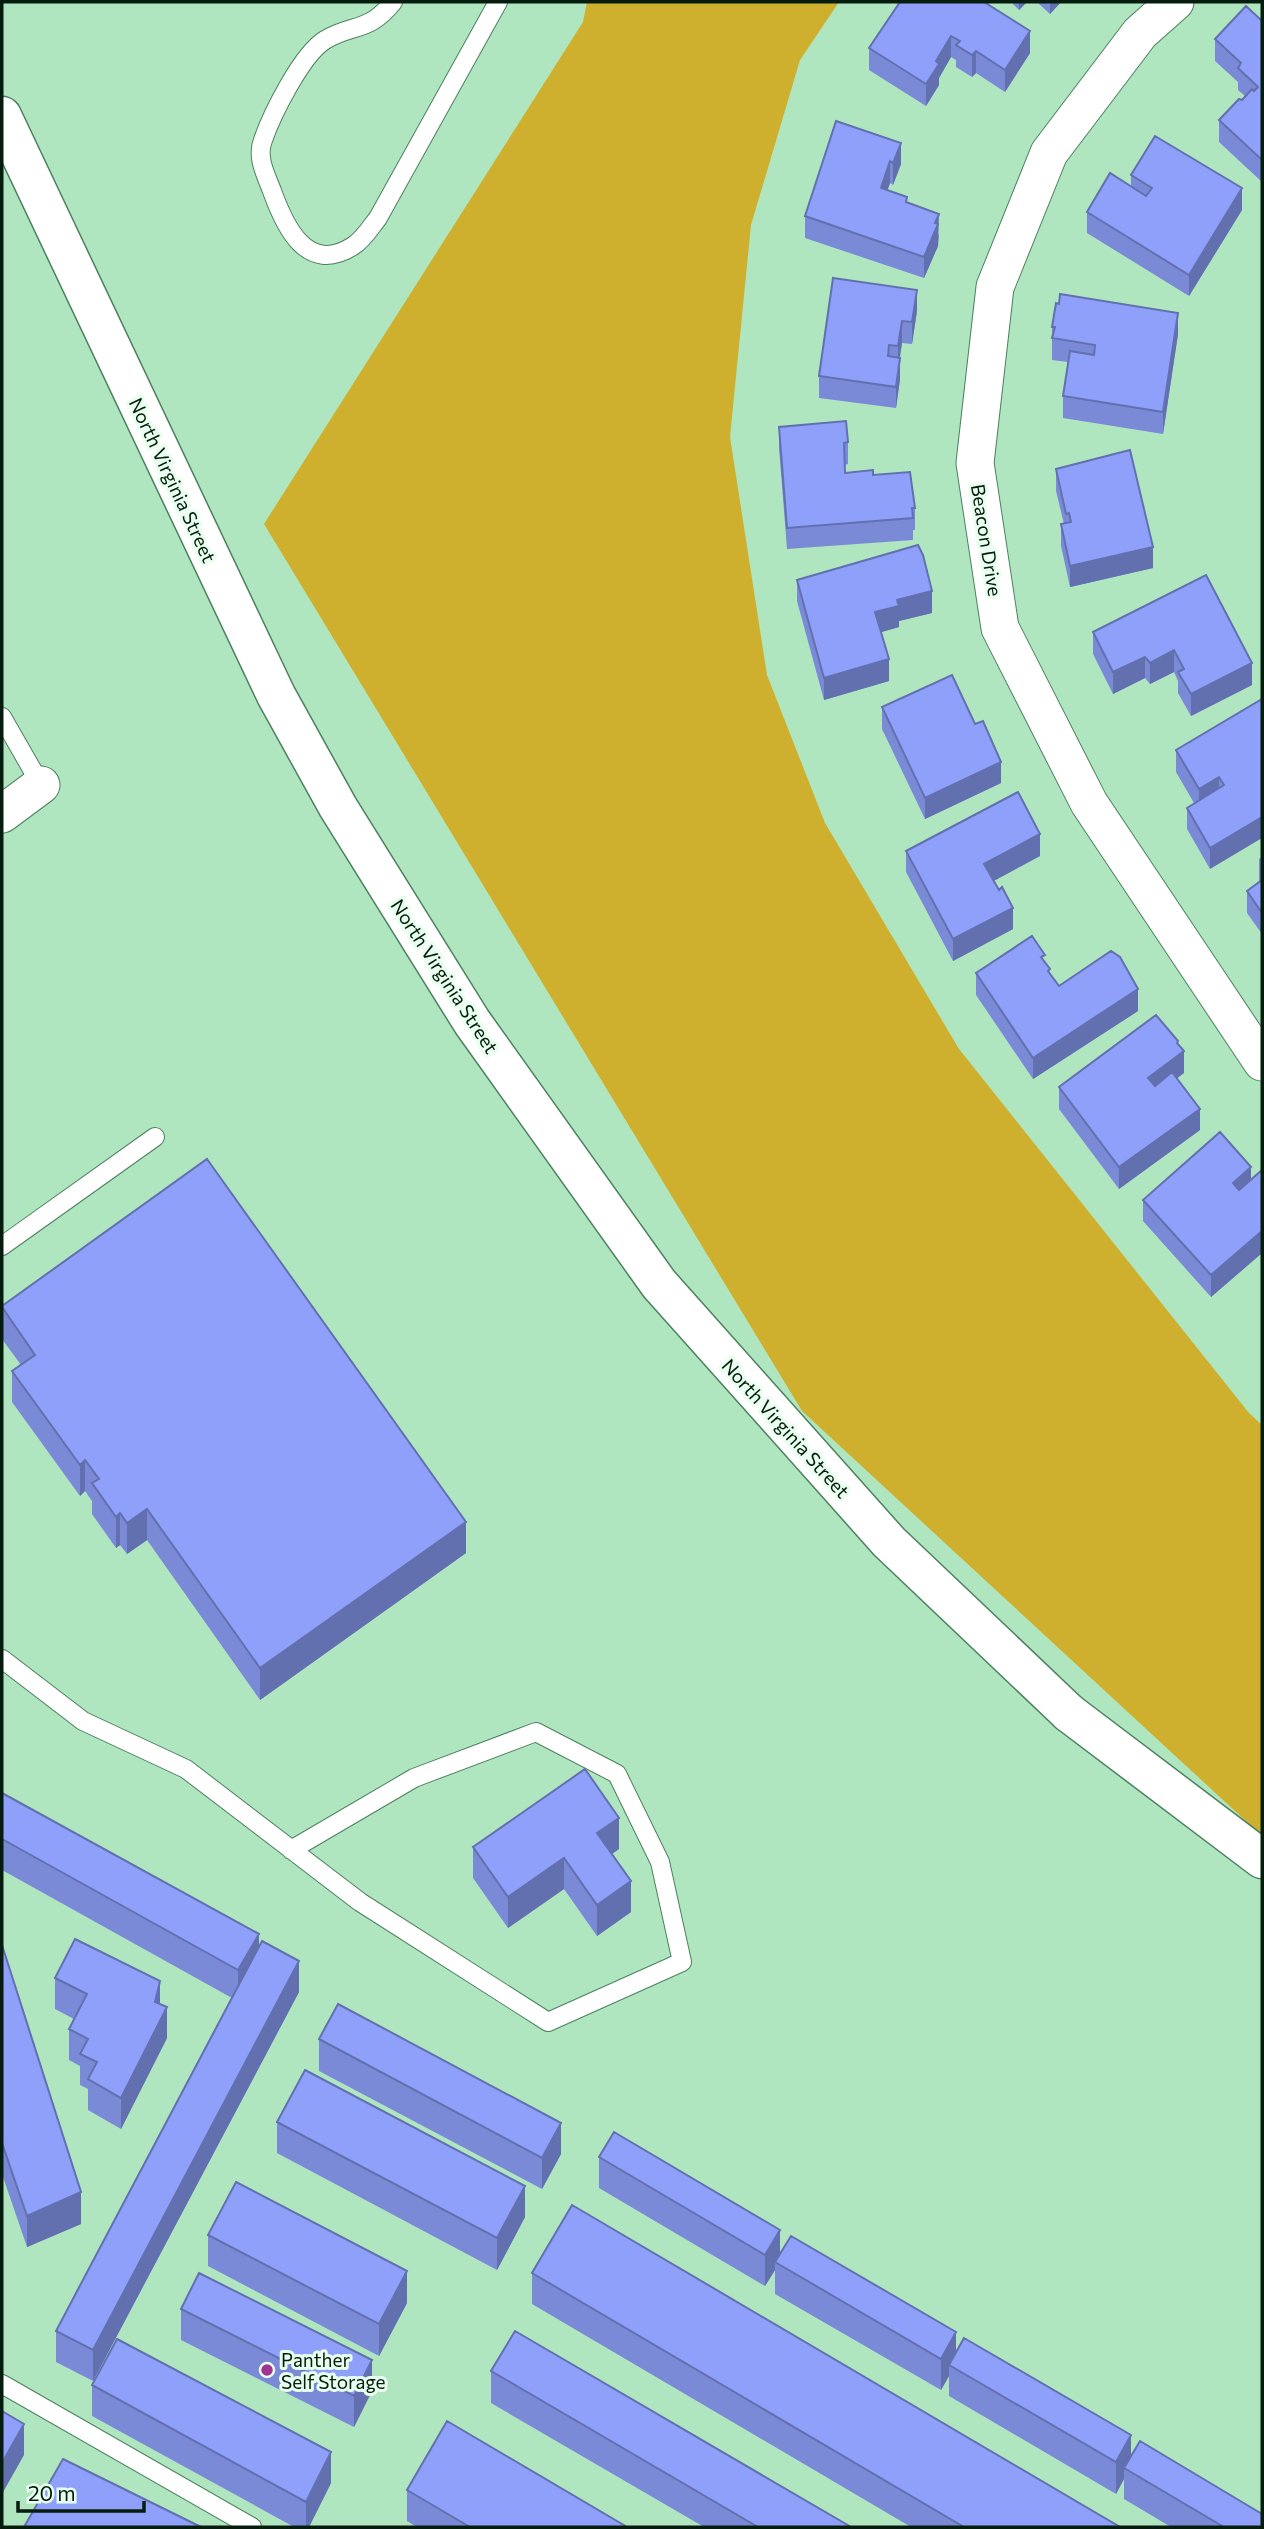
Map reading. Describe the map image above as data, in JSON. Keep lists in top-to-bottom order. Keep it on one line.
{"streets":{"main road":["North Virginia Street"],"street":["Beacon Drive"]},"places":["Panther Self Storage"],"scale_bar":"20 m"}
